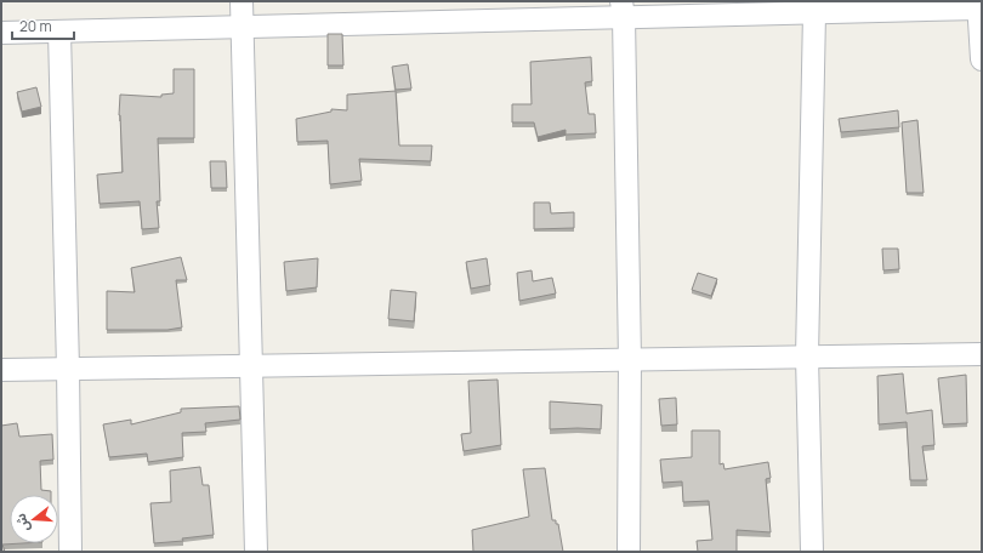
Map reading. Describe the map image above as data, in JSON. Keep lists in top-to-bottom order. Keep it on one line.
{"scale_bar":"20 m","north":"left"}
